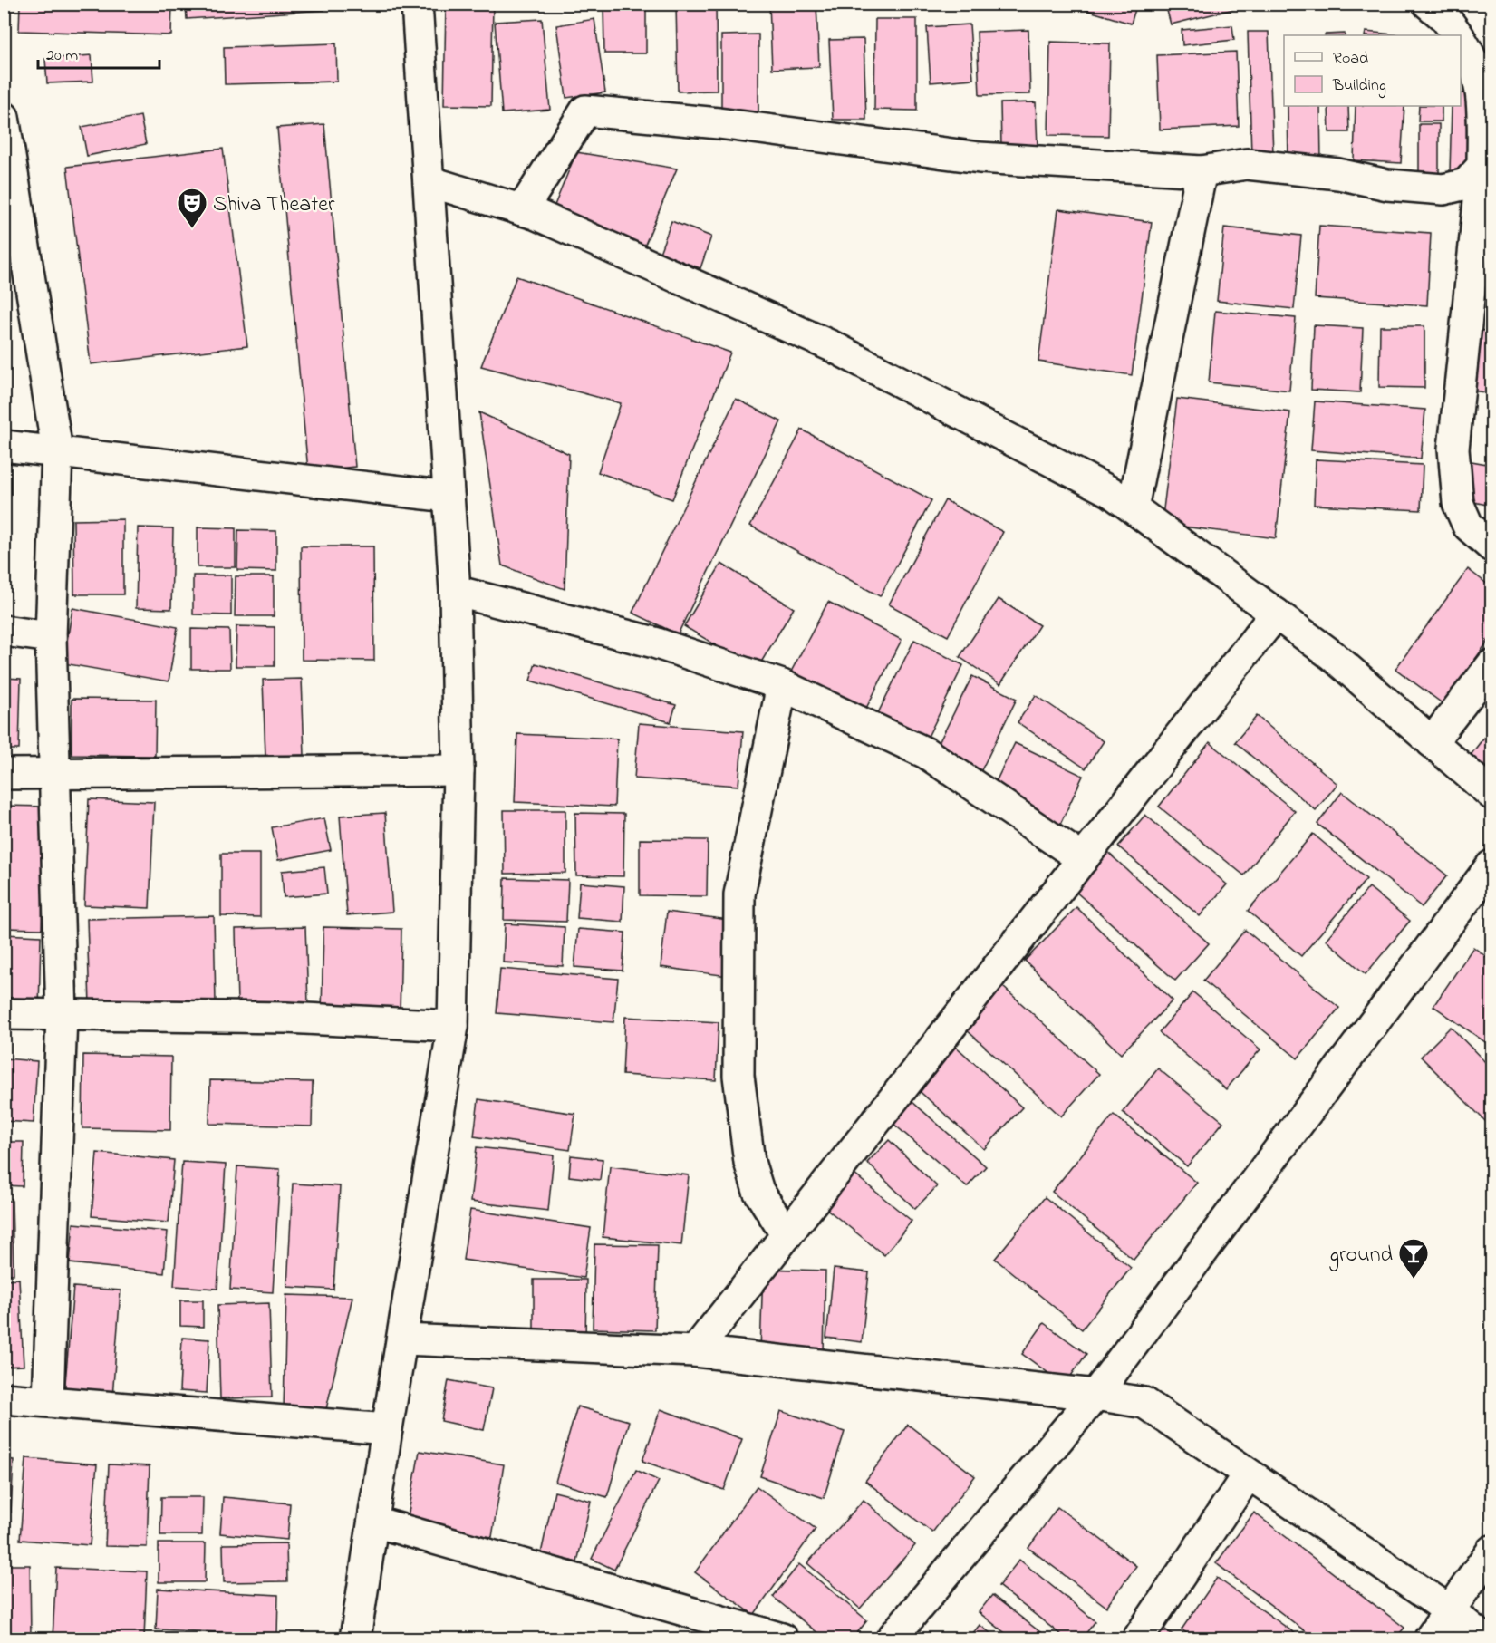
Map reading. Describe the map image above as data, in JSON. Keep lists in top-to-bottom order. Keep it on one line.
{"places":{"theatre":["Shiva Theater"],"bar":["ground"]},"legend":["Road","Building"],"scale_bar":"20 m"}
